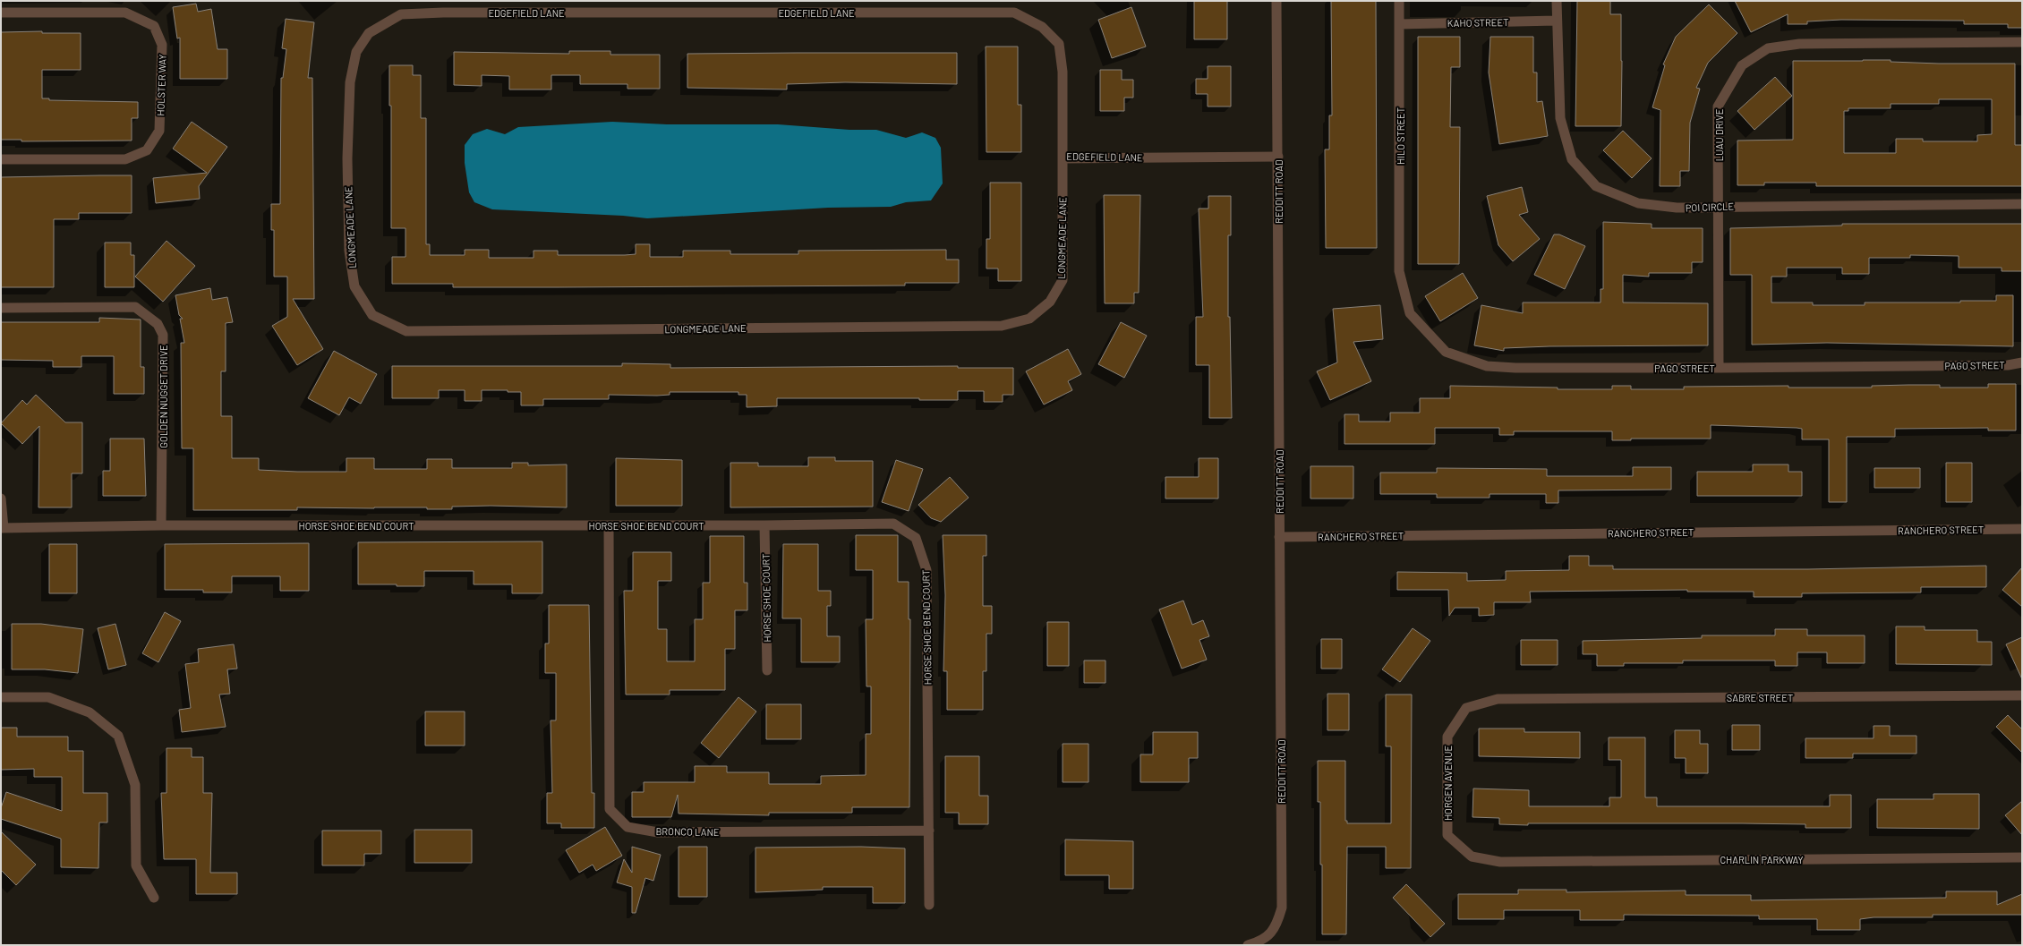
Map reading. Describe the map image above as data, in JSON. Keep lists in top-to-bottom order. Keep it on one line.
{"streets":{"street":["EDGEFIELD LANE","KAHO STREET","HOLSTER WAY","LUAU DRIVE","HILO STREET","REDDITT ROAD","POI CIRCLE","LONGMEADE LANE","PAGO STREET","GOLDEN NUGGET DRIVE","HORSE SHOE BEND COURT","RANCHERO STREET","HORSE SHOE COURT","SABRE STREET","HORGEN AVENUE","BRONCO LANE","CHARLIN PARKWAY"]},"crossings":[["EDGEFIELD LANE","REDDITT ROAD"],["EDGEFIELD LANE","LONGMEADE LANE"],["KAHO STREET","HILO STREET"],["KAHO STREET","POI CIRCLE"],["LUAU DRIVE","POI CIRCLE"],["LUAU DRIVE","PAGO STREET"],["HILO STREET","PAGO STREET"],["REDDITT ROAD","RANCHERO STREET"],["GOLDEN NUGGET DRIVE","HORSE SHOE BEND COURT"],["HORSE SHOE BEND COURT","HORSE SHOE COURT"],["HORSE SHOE BEND COURT","BRONCO LANE"],["SABRE STREET","HORGEN AVENUE"],["HORGEN AVENUE","CHARLIN PARKWAY"]]}
